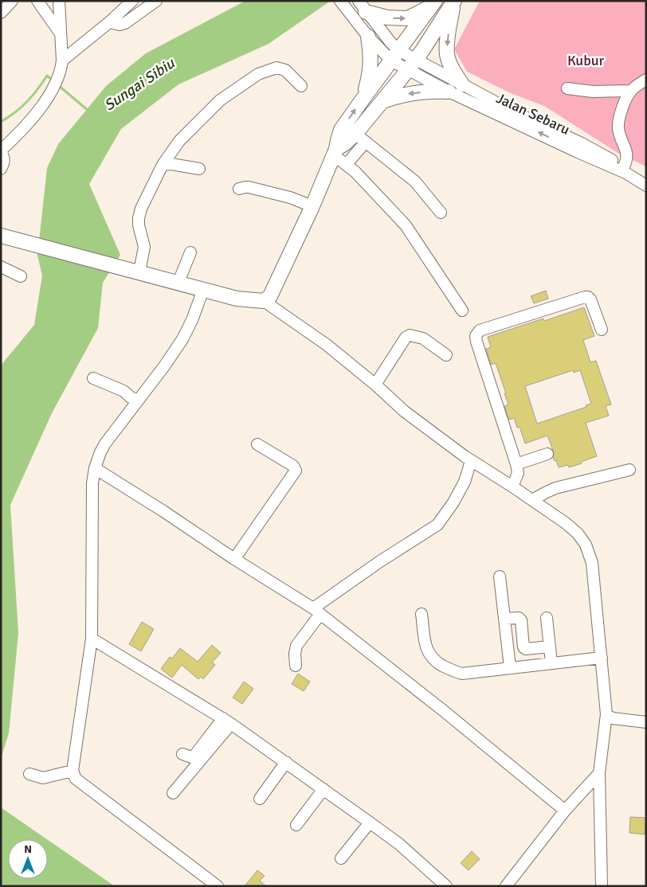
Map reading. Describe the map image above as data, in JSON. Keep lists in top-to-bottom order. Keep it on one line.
{"streets":{"street":["Jalan Sebaru"]},"water":["Sungai Sibiu"],"parks":["Kubur"],"north":"top"}
